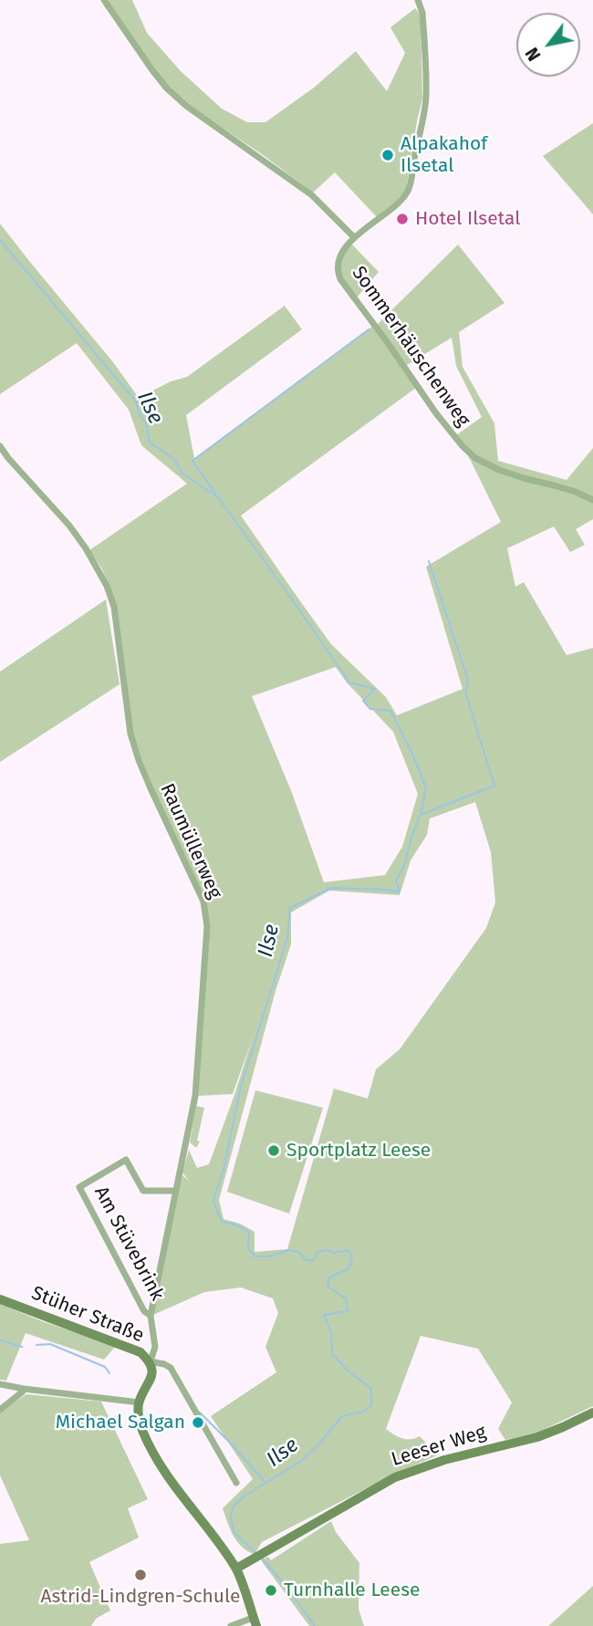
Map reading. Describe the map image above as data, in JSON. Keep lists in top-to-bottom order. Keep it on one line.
{"streets":{"main road":["Stüher Straße","Leeser Weg"],"street":["Sommerhäuschenweg","Raumüllerweg","Am Stüvebrink"]},"crossings":[["Raumüllerweg","Am Stüvebrink"],["Raumüllerweg","Stüher Straße"]],"water":["Ilse"],"places":["Alpakahof Ilsetal","Hotel Ilsetal","Sportplatz Leese","Michael Salgan","Astrid-Lindgren-Schule","Turnhalle Leese"],"north":"bottom left"}
